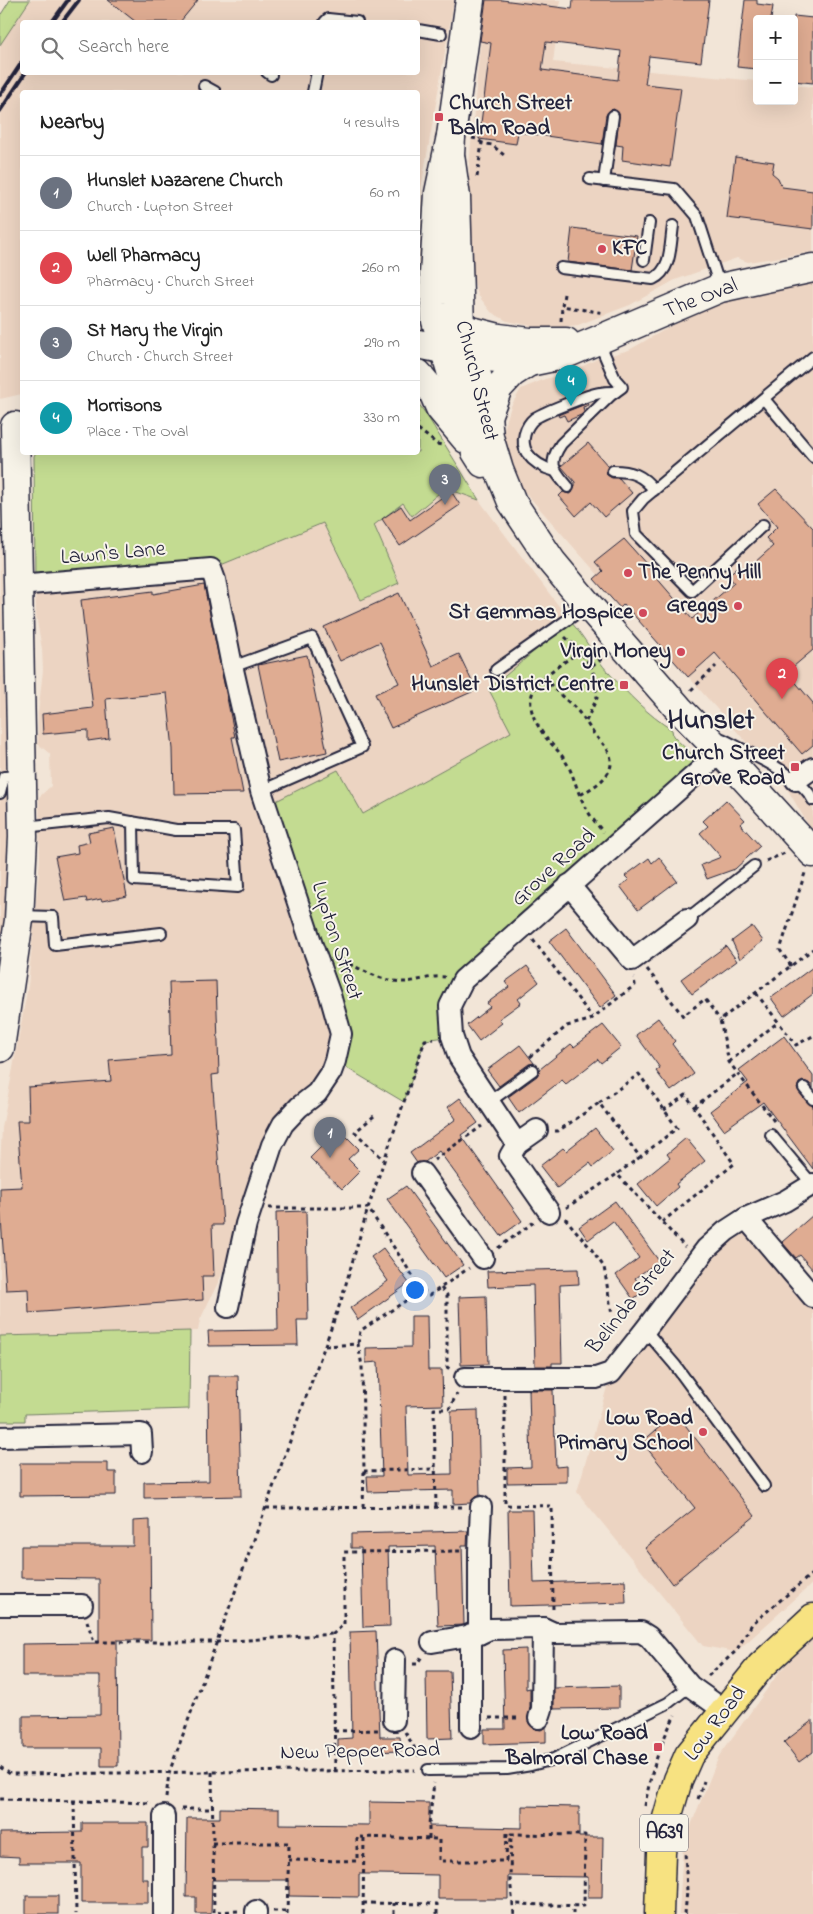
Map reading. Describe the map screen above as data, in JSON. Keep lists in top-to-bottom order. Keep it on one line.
{"streets":{"main road":["Low Road","A639"],"street":["The Oval","Church Street","Lawn's Lane","Grove Road","Lupton Street","Belinda Street"],"lane":["New Pepper Road"]},"crossings":[["The Oval","Church Street"],["Church Street","Grove Road"],["Lawn's Lane","Lupton Street"]],"districts":["Hunslet"],"places":{"transit":["Church Street Balm Road","Hunslet District Centre","Church Street Grove Road","Low Road Balmoral Chase"],"other":["KFC","The Penny Hill","Greggs","St Gemmas Hospice","Virgin Money","Low Road Primary School"]},"page":{"map_buttons":["+","−"],"search":"Search here","heading":["Nearby","4 results"],"list":[{"mark":"1","name":"Hunslet Nazarene Church","note":"Church · Lupton Street","value":"60 m"},{"mark":"2","name":"Well Pharmacy","note":"Pharmacy · Church Street","value":"260 m"},{"mark":"3","name":"St Mary the Virgin","note":"Church · Church Street","value":"290 m"},{"mark":"4","name":"Morrisons","note":"Place · The Oval","value":"330 m"}],"pins":["4","3","2","1"]}}
